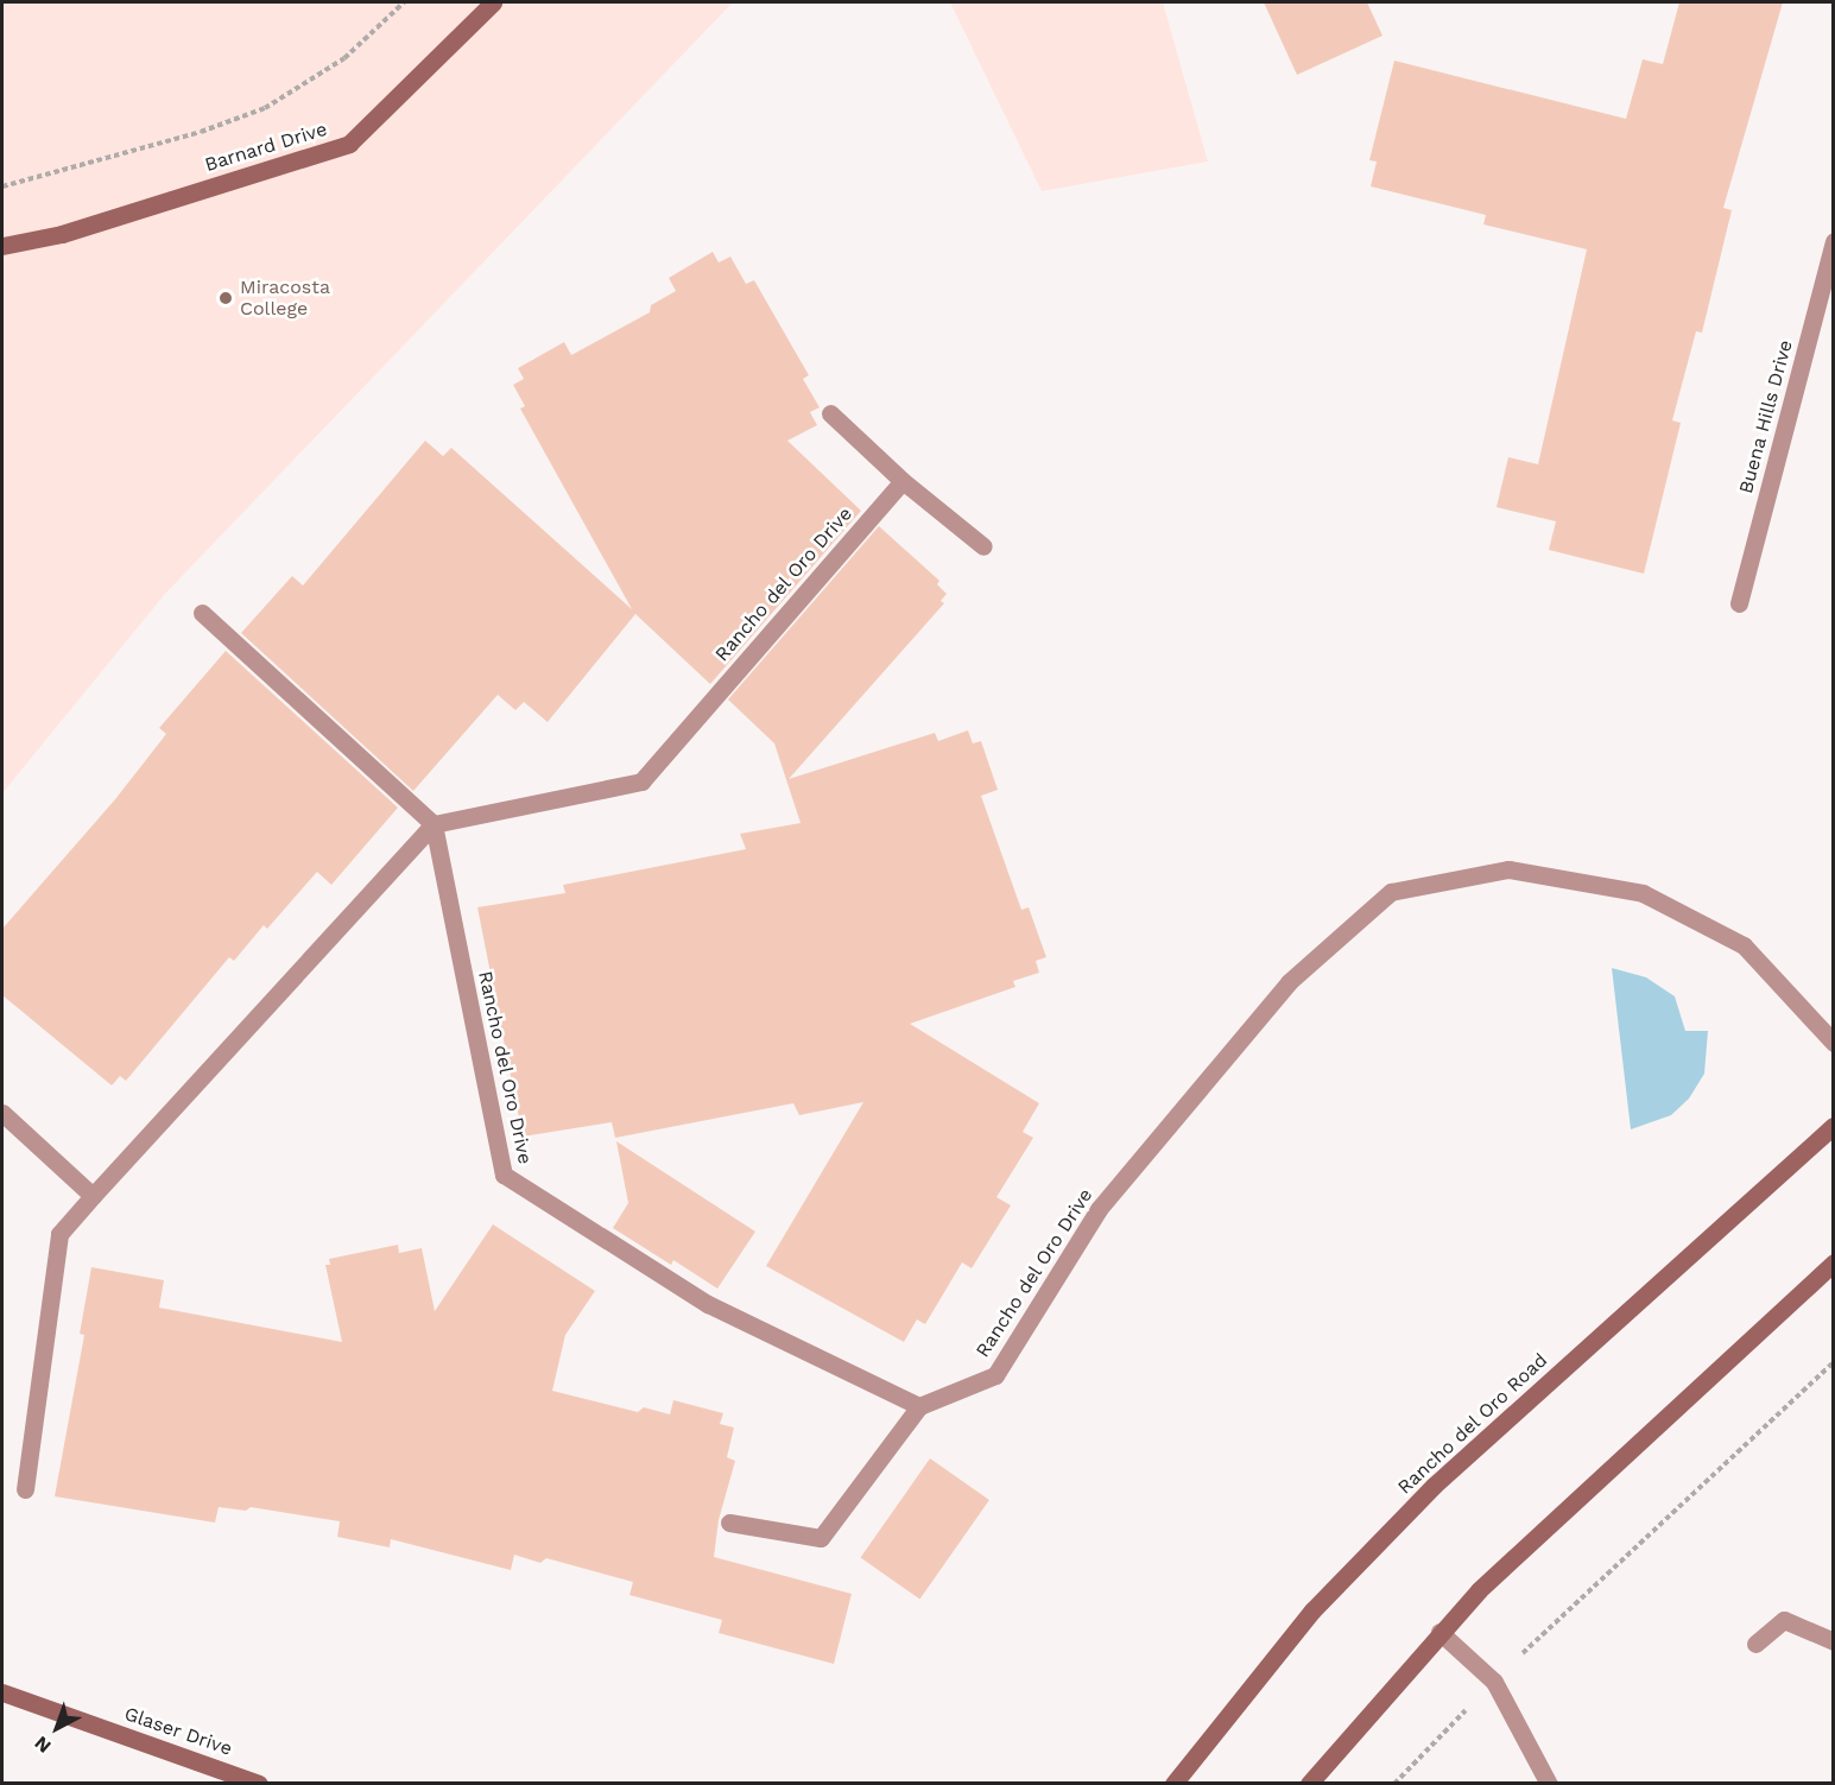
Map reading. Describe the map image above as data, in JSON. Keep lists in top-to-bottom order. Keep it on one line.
{"streets":{"main road":["Barnard Drive","Rancho del Oro Road","Glaser Drive"],"street":["Buena Hills Drive","Rancho del Oro Drive"]},"places":["Miracosta College"],"north":"bottom left"}
